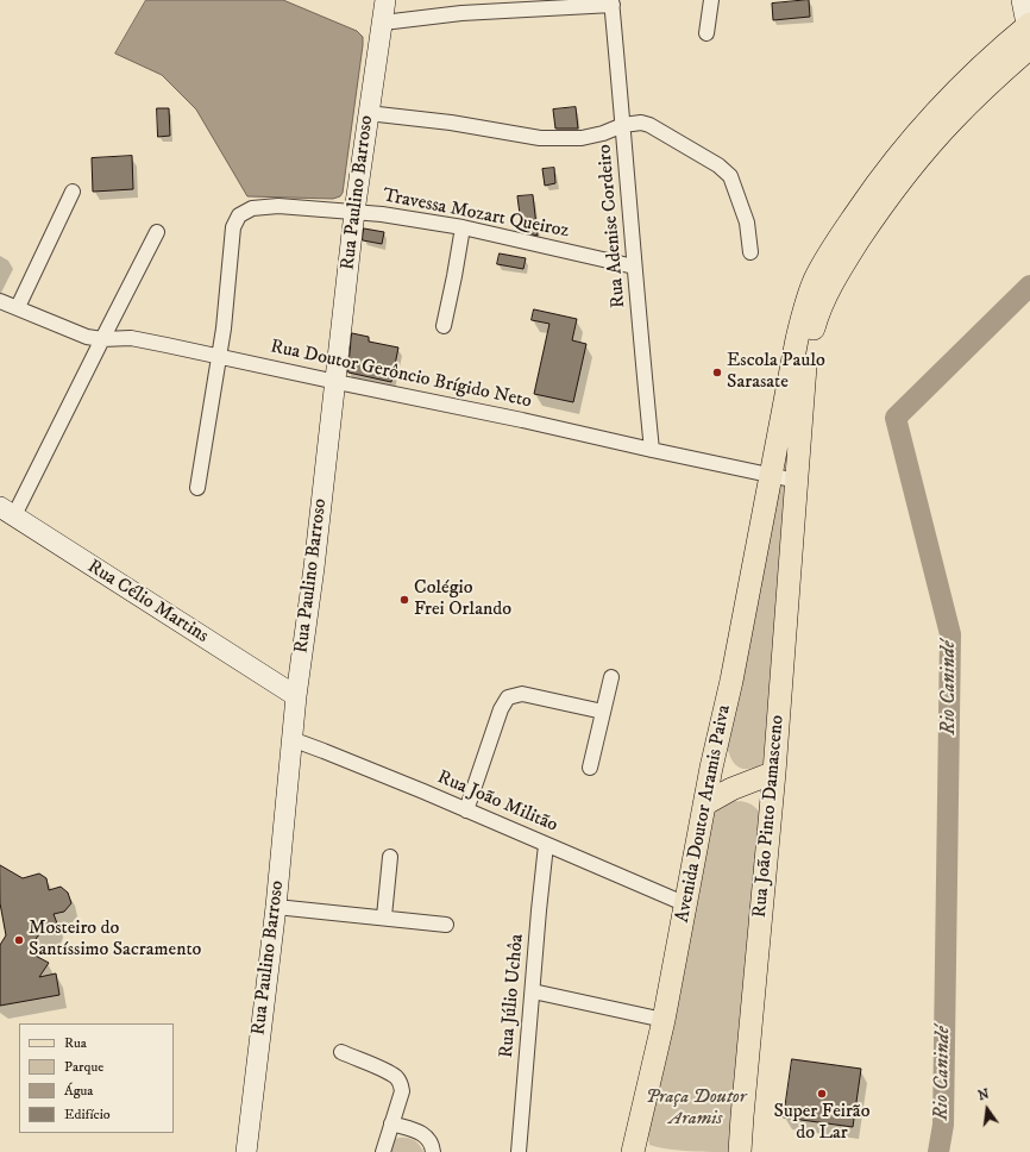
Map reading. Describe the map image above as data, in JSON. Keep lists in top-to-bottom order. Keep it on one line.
{"streets":{"main road":["Avenida Doutor Aramis Paiva","Rua João Pinto Damasceno"],"street":["Rua Paulino Barroso","Travessa Mozart Queiroz","Rua Adenise Cordeiro","Rua Doutor Gerôncio Brígido Neto","Rua Célio Martins","Rua João Militão","Rua Júlio Uchôa"]},"crossings":[["Rua Paulino Barroso","Travessa Mozart Queiroz"],["Rua Paulino Barroso","Rua Doutor Gerôncio Brígido Neto"],["Rua Paulino Barroso","Rua Célio Martins"],["Rua Paulino Barroso","Rua João Militão"],["Travessa Mozart Queiroz","Rua Adenise Cordeiro"],["Travessa Mozart Queiroz","Rua Doutor Gerôncio Brígido Neto"],["Rua Adenise Cordeiro","Rua Doutor Gerôncio Brígido Neto"],["Rua Doutor Gerôncio Brígido Neto","Avenida Doutor Aramis Paiva"],["Rua Doutor Gerôncio Brígido Neto","Rua João Pinto Damasceno"],["Rua João Militão","Avenida Doutor Aramis Paiva"],["Rua João Militão","Rua Júlio Uchôa"],["Avenida Doutor Aramis Paiva","Rua João Pinto Damasceno"]],"water":["Rio Canindé"],"parks":["Praça Doutor Aramis"],"places":["Escola Paulo Sarasate","Colégio Frei Orlando","Mosteiro do Santíssimo Sacramento","Super Feirão do Lar"],"legend":["Rua","Parque","Água","Edifício"],"north":"top"}
